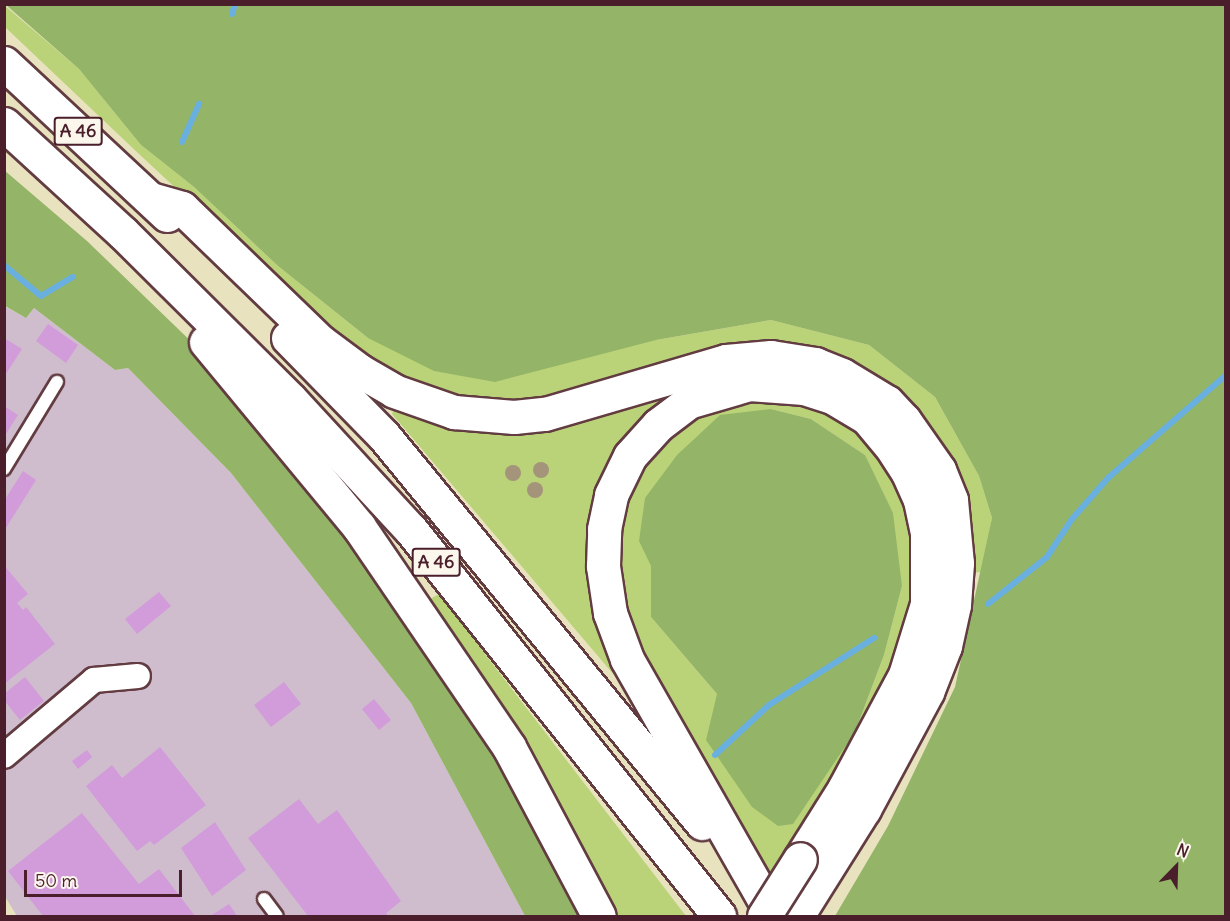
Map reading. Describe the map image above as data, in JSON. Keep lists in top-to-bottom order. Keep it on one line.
{"streets":{"highway":["A 46"]},"scale_bar":"50 m","north":"top right"}
